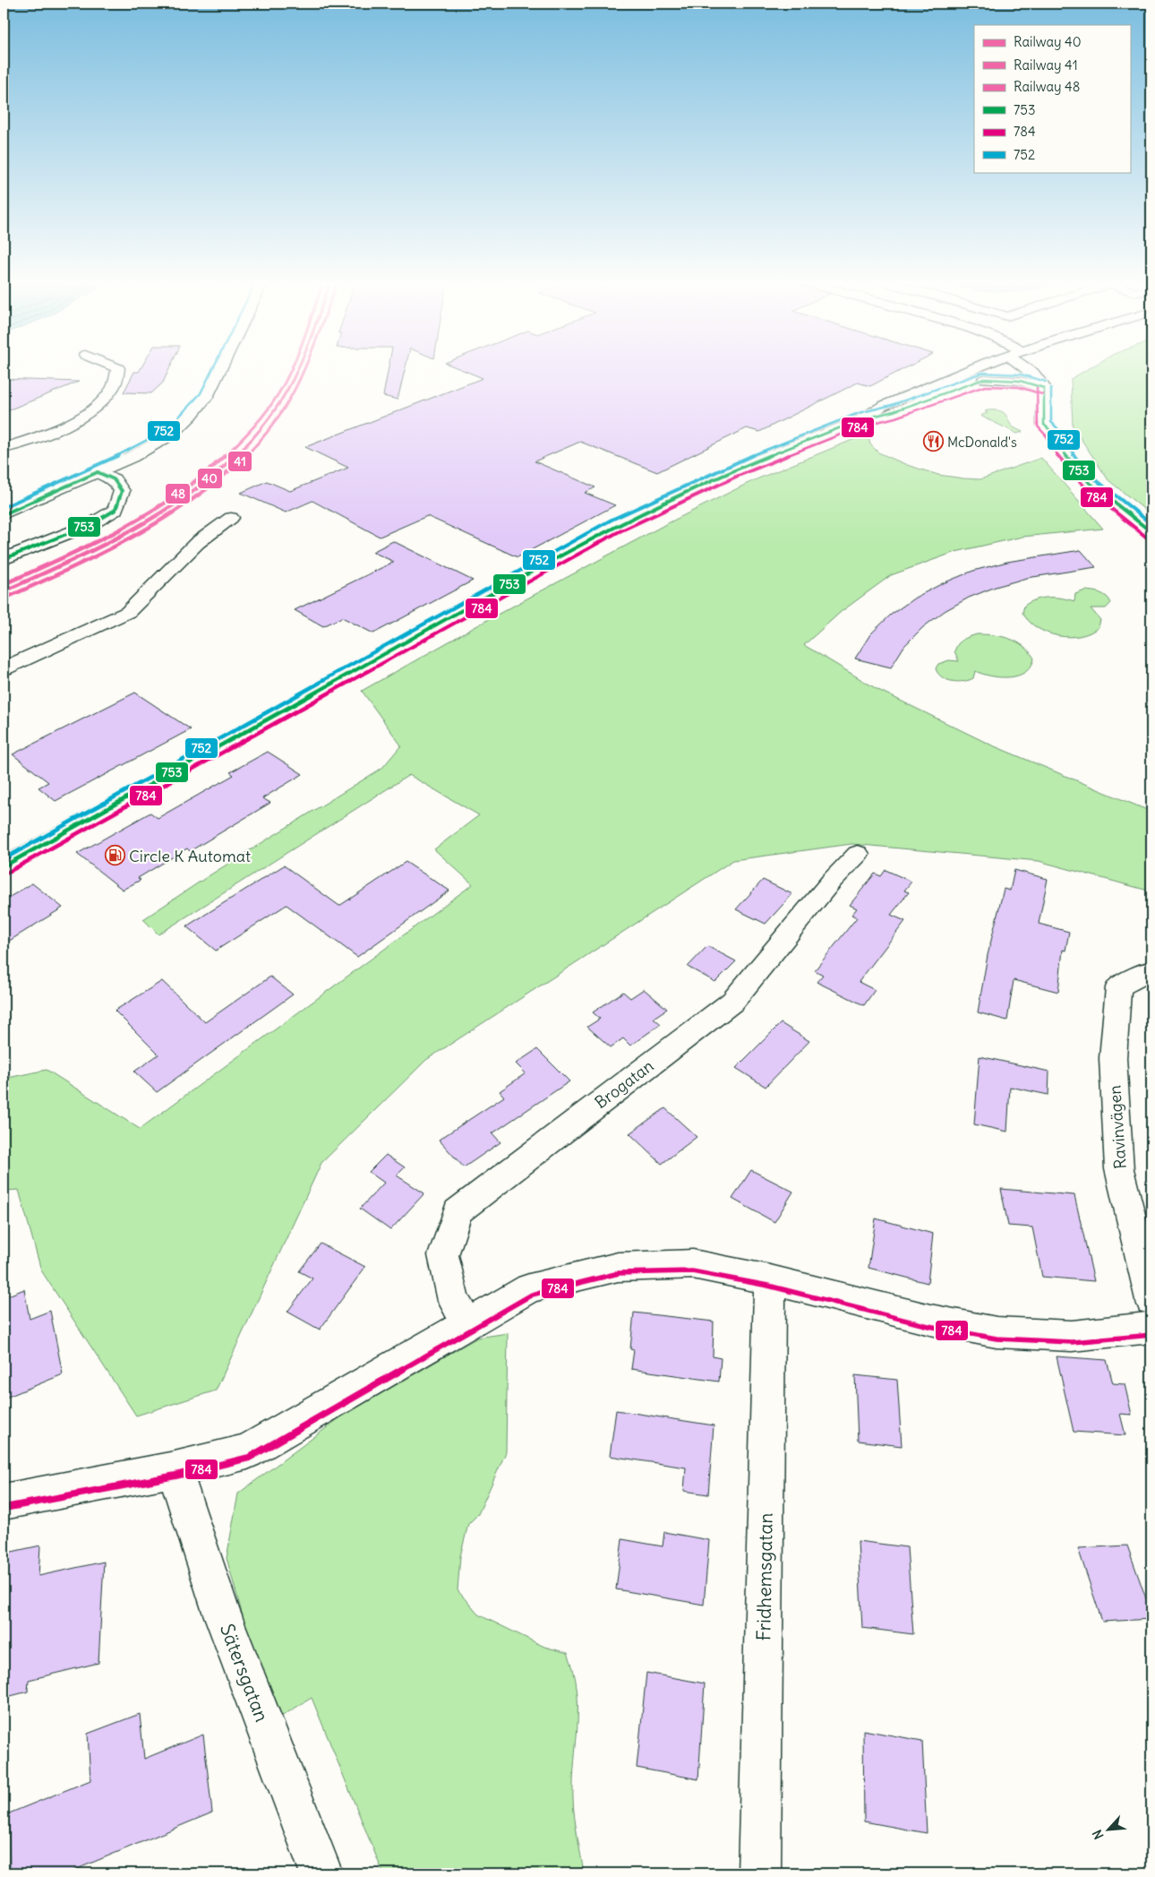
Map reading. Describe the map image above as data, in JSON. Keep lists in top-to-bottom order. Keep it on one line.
{"streets":{"main road":["Brogatan","Ravinvägen","Fridhemsgatan","Sätersgatan"]},"places":{"restaurant":["McDonald's"],"fuel station":["Circle K Automat"]},"lines":["rail line 40","rail line 41","rail line 48","transit line 752","transit line 753","transit line 784"],"legend":["Railway 40","Railway 41","Railway 48","753","784","752"],"north":"bottom left"}
